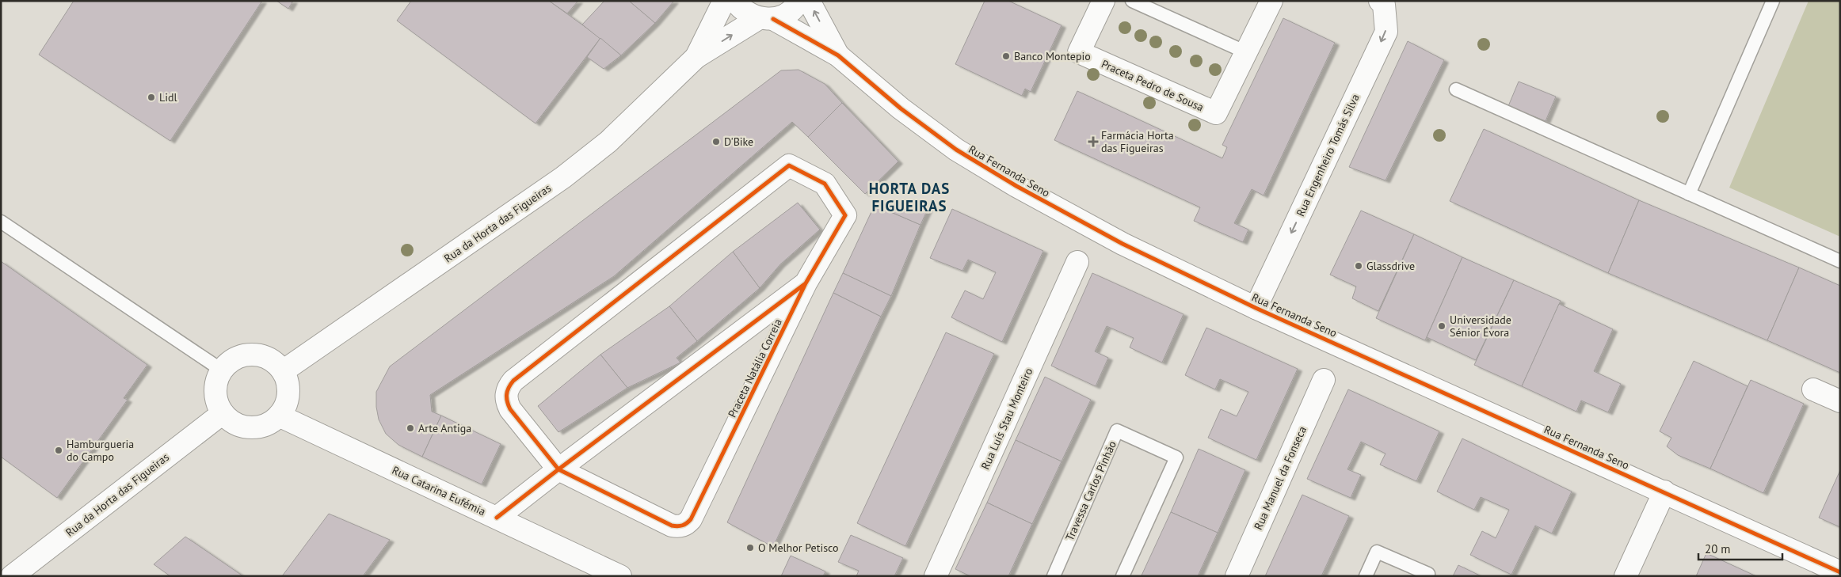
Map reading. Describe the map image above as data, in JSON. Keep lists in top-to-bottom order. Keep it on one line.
{"streets":{"street":["Praceta Pedro de Sousa","Rua Engenheiro Tomás Silva","Rua Fernanda Seno","Rua da Horta das Figueiras","Praceta Natália Correia","Rua Luís Stau Monteiro","Rua Manuel da Fonseca","Rua Catarina Eufémia"],"lane":["Travessa Carlos Pinhão"]},"crossings":[["Rua Engenheiro Tomás Silva","Rua Fernanda Seno"],["Rua Fernanda Seno","Rua da Horta das Figueiras"],["Rua da Horta das Figueiras","Rua Catarina Eufémia"],["Praceta Natália Correia","Rua Catarina Eufémia"]],"one_way":["Rua Engenheiro Tomás Silva"],"districts":["HORTA DAS FIGUEIRAS"],"places":{"other":["Banco Montepio","Lidl","D'Bike","Glassdrive","Universidade Sénior Évora","Arte Antiga","Hamburgueria do Campo","O Melhor Petisco"],"health":["Farmácia Horta das Figueiras"]},"scale_bar":"20 m"}
